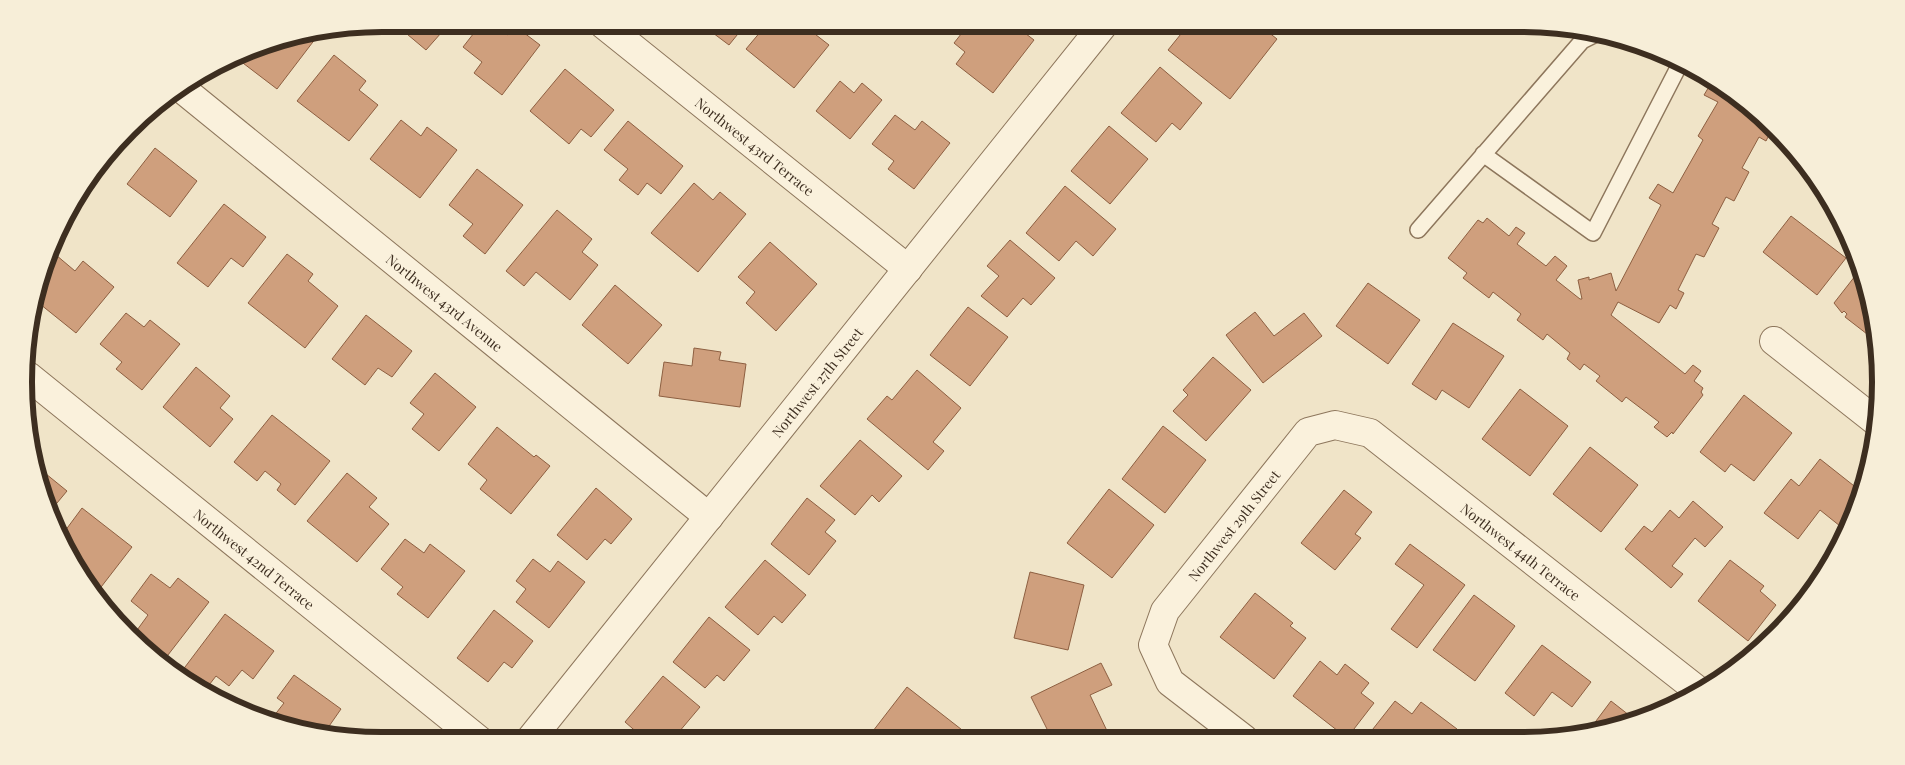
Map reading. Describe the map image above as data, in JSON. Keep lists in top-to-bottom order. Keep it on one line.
{"streets":{"street":["Northwest 43rd Terrace","Northwest 43rd Avenue","Northwest 27th Street","Northwest 29th Street","Northwest 44th Terrace","Northwest 42nd Terrace"]},"crossings":[["Northwest 43rd Terrace","Northwest 27th Street"],["Northwest 43rd Avenue","Northwest 27th Street"],["Northwest 29th Street","Northwest 44th Terrace"]]}
